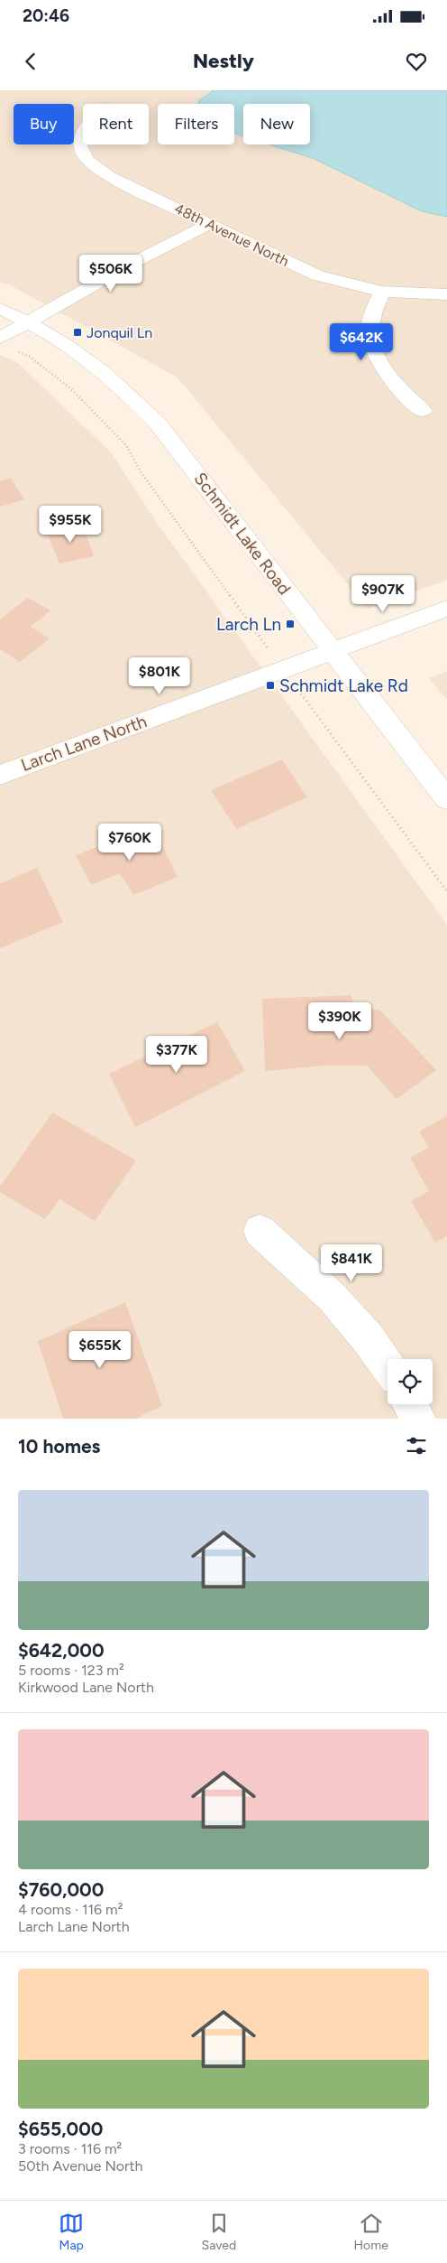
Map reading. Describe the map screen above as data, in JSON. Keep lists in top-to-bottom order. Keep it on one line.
{"streets":{"street":["48th Avenue North","Schmidt Lake Road","Larch Lane North"]},"crossings":[["Schmidt Lake Road","Larch Lane North"]],"places":{"transit":["Jonquil Ln","Larch Ln","Schmidt Lake Rd"]},"page":{"status":"20:46","header":"Nestly","chip":["Buy","Rent","Filters","New"],"price":["$506K","$642K","$955K","$907K","$801K","$760K","$390K","$377K","$841K","$655K"],"heading":"10 homes","list":[{"name":"$642,000","note":"5 rooms · 123 m² · Kirkwood Lane North"},{"name":"$760,000","note":"4 rooms · 116 m² · Larch Lane North"},{"name":"$655,000","note":"3 rooms · 116 m² · 50th Avenue North"}],"tabs":["Map","Saved","Home"]}}
